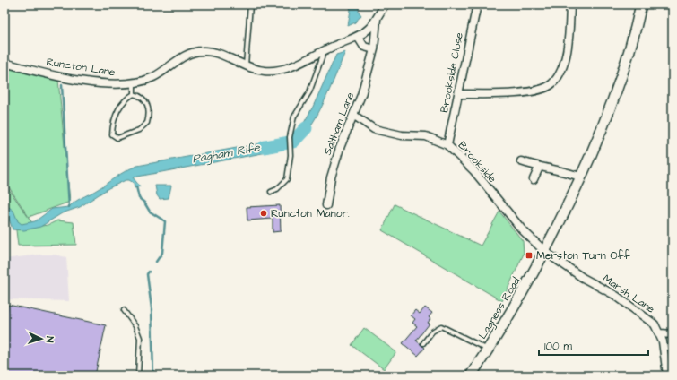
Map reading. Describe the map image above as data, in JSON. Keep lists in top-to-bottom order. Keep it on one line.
{"streets":{"main road":["Lagness Road"],"street":["Runcton Lane","Brookside Close","Saltham Lane","Brookside","Marsh Lane"]},"crossings":[["Runcton Lane","Saltham Lane"],["Brookside Close","Brookside"],["Saltham Lane","Brookside"],["Brookside","Marsh Lane"],["Brookside","Lagness Road"],["Marsh Lane","Lagness Road"]],"water":["Pagham Rife"],"places":{"other":["Runcton Manor."],"transit":["Merston Turn Off"]},"scale_bar":"100 m","north":"right"}
